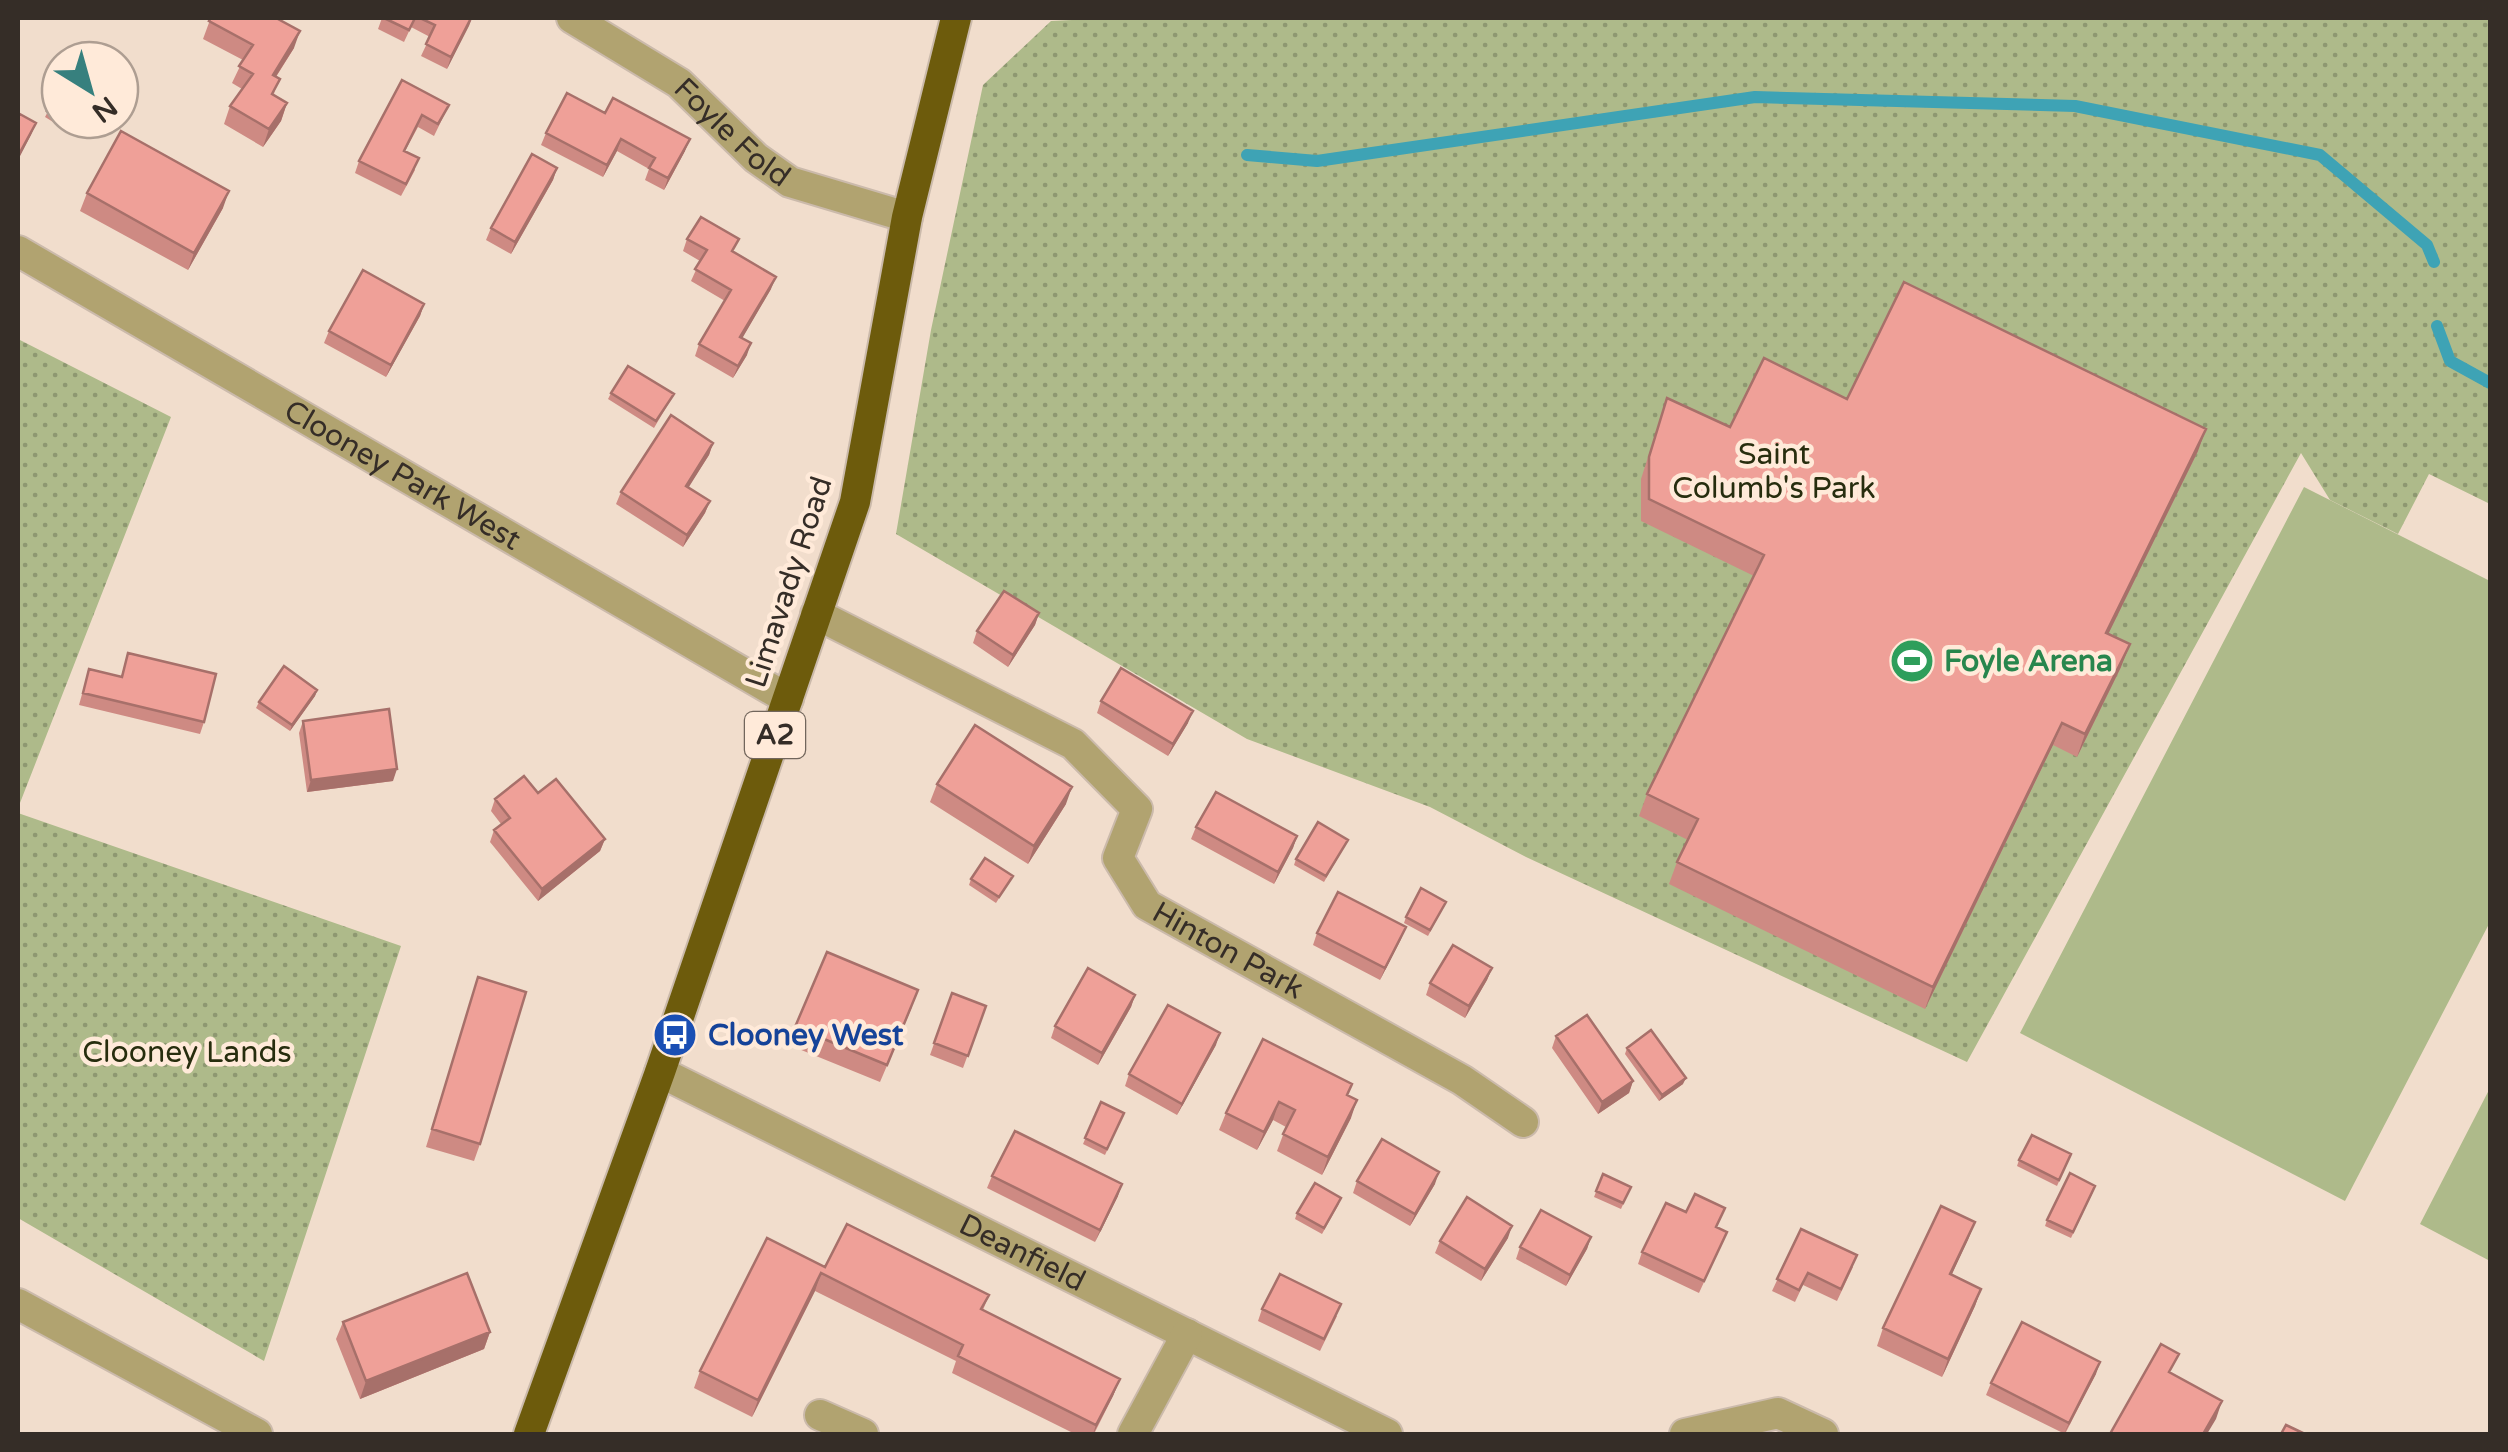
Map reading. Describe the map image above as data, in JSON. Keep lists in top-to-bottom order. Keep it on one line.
{"streets":{"highway":["Limavady Road","A2"],"street":["Foyle Fold","Clooney Park West","Hinton Park","Deanfield"]},"crossings":[["Foyle Fold","Limavady Road"],["Clooney Park West","Limavady Road"],["Limavady Road","Hinton Park"],["Limavady Road","Deanfield"]],"parks":["Saint Columb's Park","Clooney Lands"],"places":{"sports":["Foyle Arena"],"bus stop":["Clooney West"]},"north":"bottom right"}
